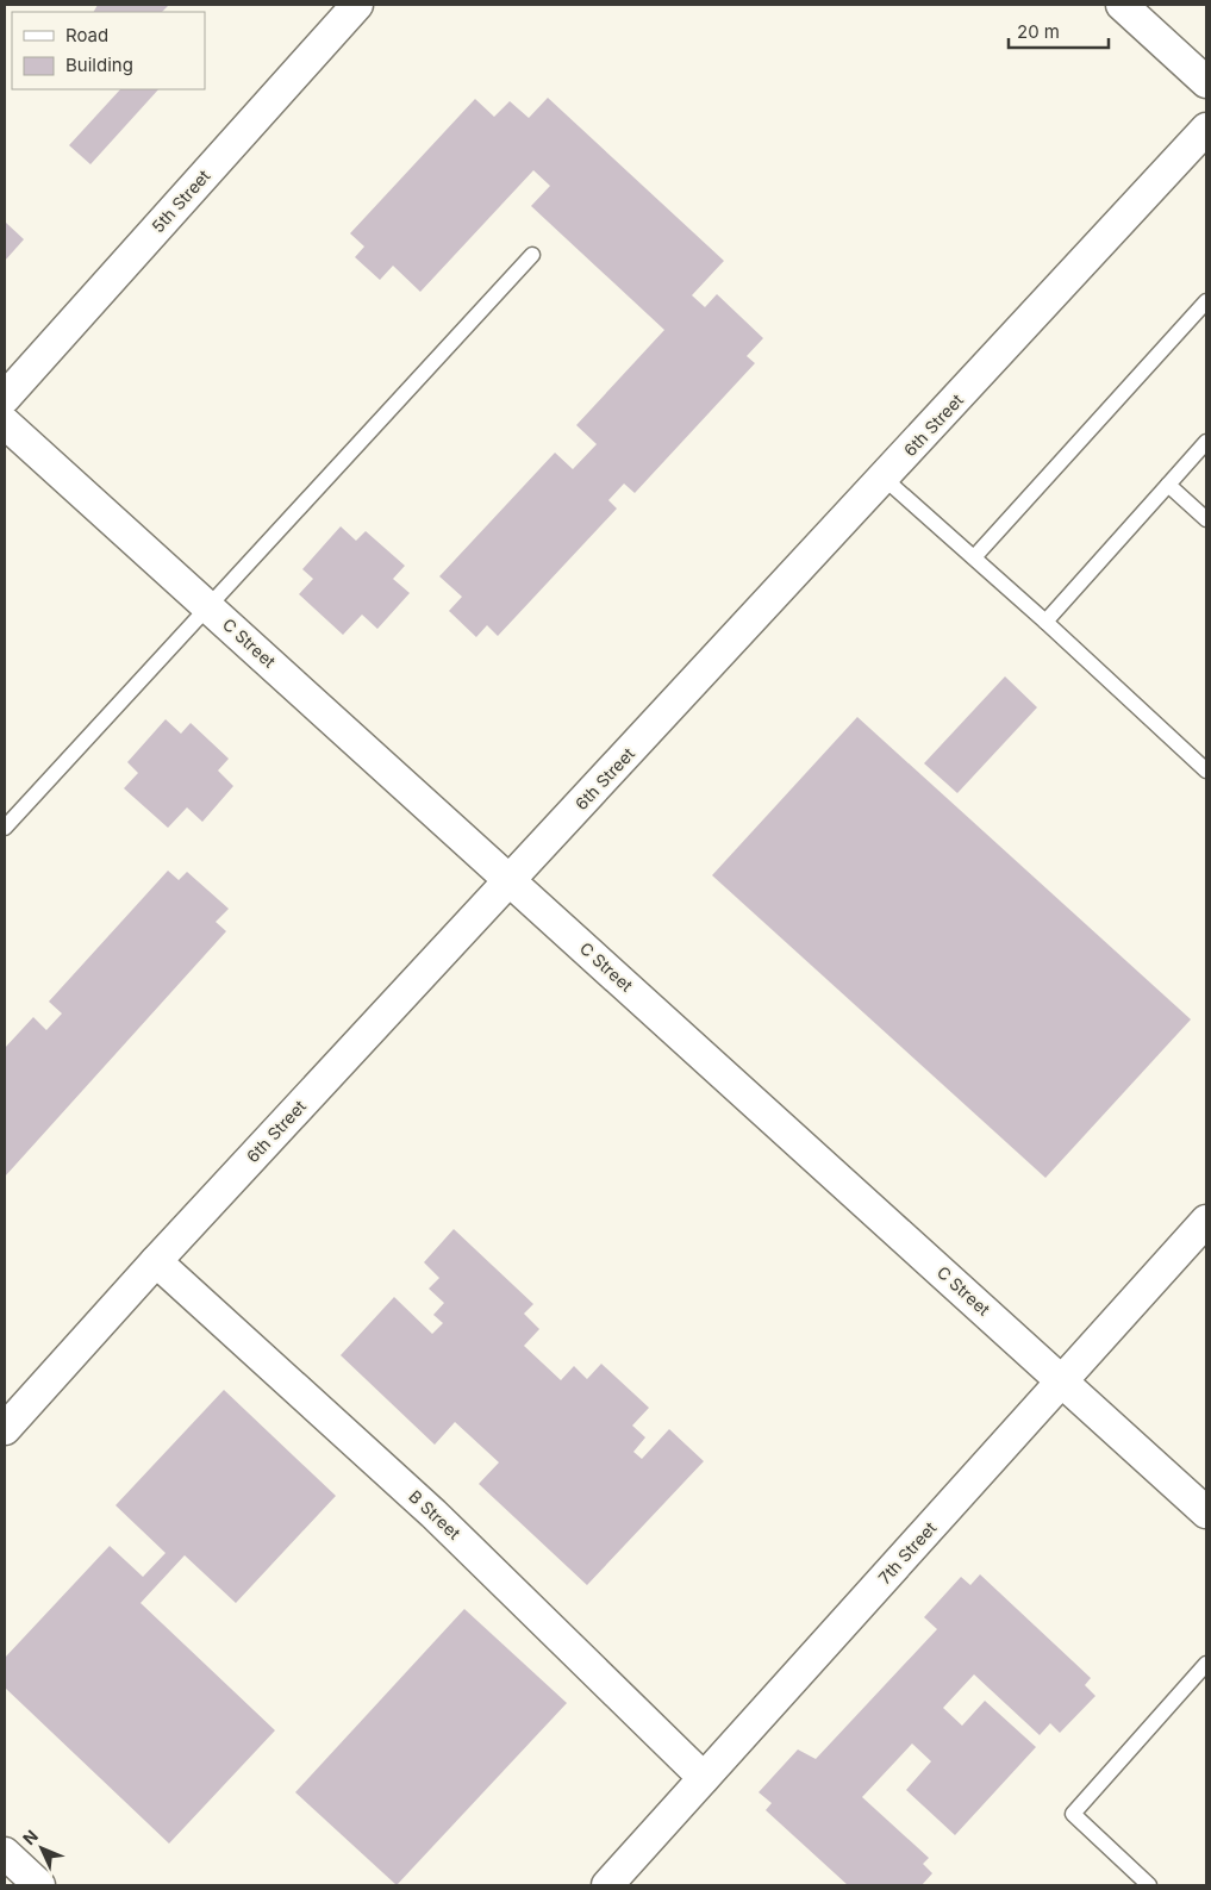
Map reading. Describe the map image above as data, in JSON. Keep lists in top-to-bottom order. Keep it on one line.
{"streets":{"street":["5th Street","6th Street","C Street","B Street","7th Street"]},"crossings":[["6th Street","C Street"],["6th Street","B Street"],["C Street","7th Street"],["B Street","7th Street"]],"legend":["Road","Building"],"scale_bar":"20 m","north":"top left"}
